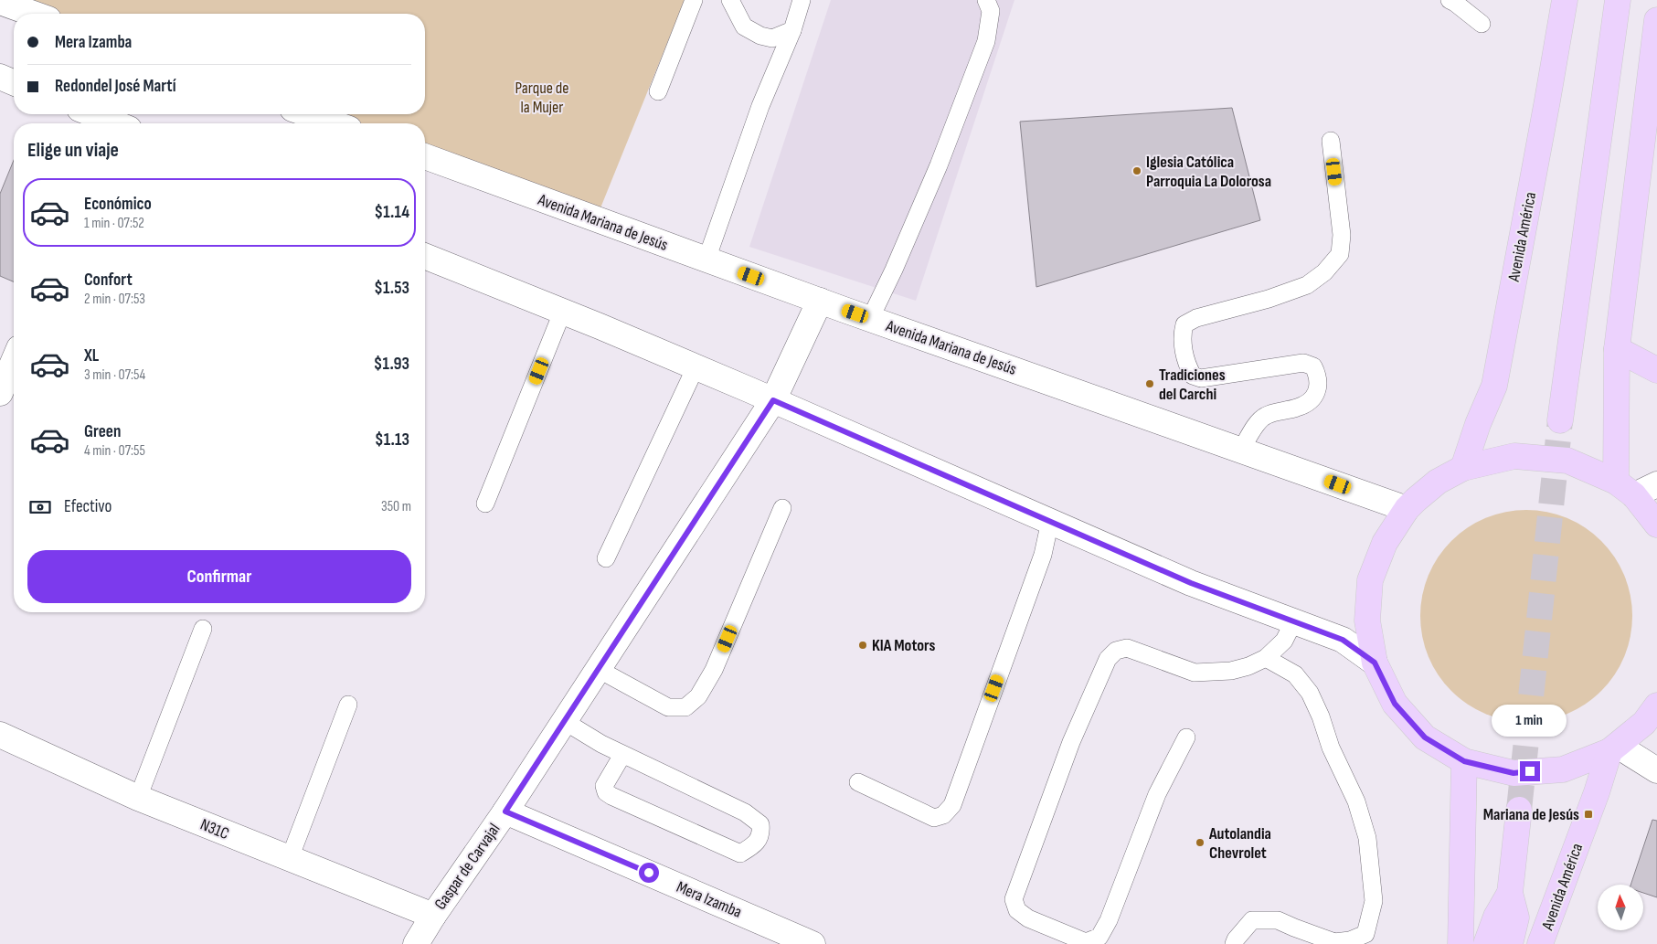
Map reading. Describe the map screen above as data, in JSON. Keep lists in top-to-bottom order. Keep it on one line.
{"streets":{"main road":["Avenida Mariana de Jesús","Avenida América","N31C","Gaspar de Carvajal","Mera Izamba"]},"crossings":[["Avenida Mariana de Jesús","Gaspar de Carvajal"],["N31C","Gaspar de Carvajal"],["Gaspar de Carvajal","Mera Izamba"]],"parks":["Parque de la Mujer"],"places":{"other":["Iglesia Católica Parroquia La Dolorosa","Tradiciones del Carchi","KIA Motors","Autolandia Chevrolet"],"transit":["Mariana de Jesús"]},"north":"top","page":{"banner":["Mera Izamba","Redondel José Martí"],"heading":"Elige un viaje","list":[{"name":"Económico","note":"1 min · 07:52","value":"$1.14"},{"name":"Confort","note":"2 min · 07:53","value":"$1.53"},{"name":"XL","note":"3 min · 07:54","value":"$1.93"},{"name":"Green","note":"4 min · 07:55","value":"$1.13"}],"pay":["Efectivo","350 m"],"buttons":"Confirmar","bubble":"1 min"}}
